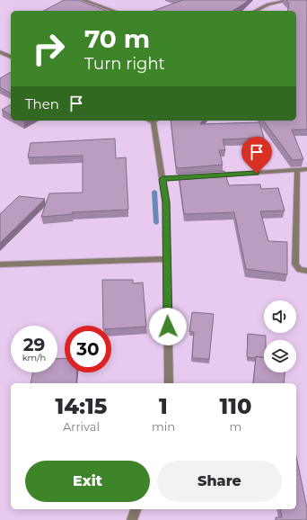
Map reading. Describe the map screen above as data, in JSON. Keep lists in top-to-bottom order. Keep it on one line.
{"page":{"turn":["70 m","Turn right"],"then":"Then","speed":"29 km/h","limit":"30","eta":["14:15","Arrival","1","min","110","m"],"buttons":["Exit","Share"]}}
